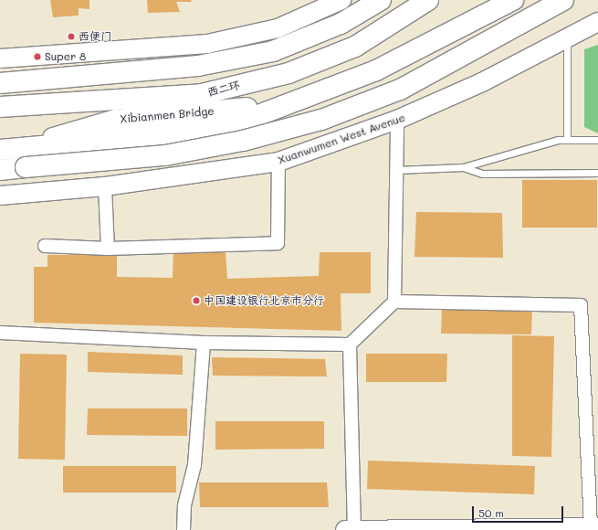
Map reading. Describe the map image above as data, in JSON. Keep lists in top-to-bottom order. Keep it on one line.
{"streets":{"highway":["西二环","Xibianmen Bridge"],"street":["Xuanwumen West Avenue"]},"places":["西便门","Super 8","中国建设银行北京市分行"],"scale_bar":"50 m"}
